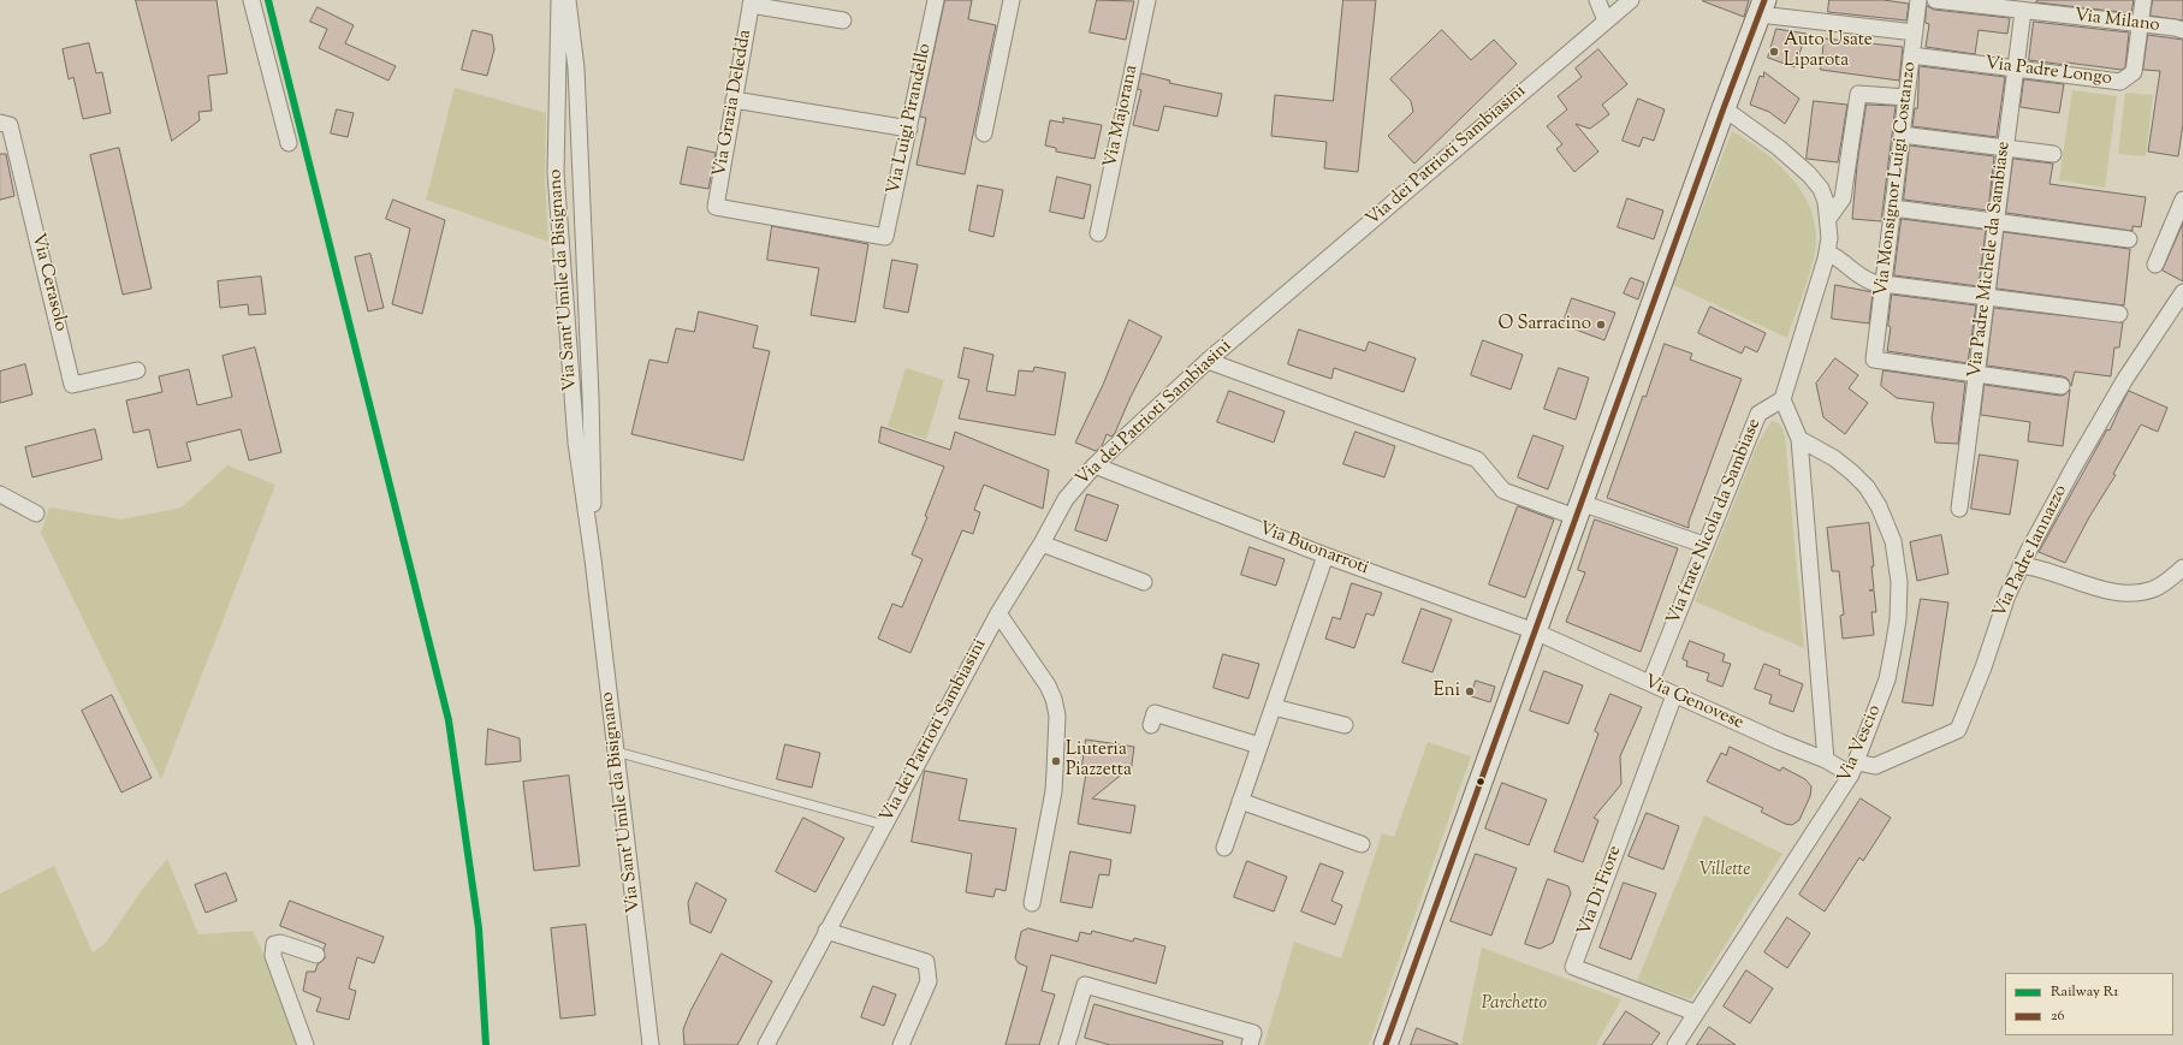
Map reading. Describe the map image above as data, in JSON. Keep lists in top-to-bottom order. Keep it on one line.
{"streets":{"street":["Via Milano","Via Padre Longo","Via Grazia Deledda","Via Majorana","Via Luigi Pirandello","Via dei Patrioti Sambiasini","Via Monsignor Luigi Costanzo","Via Padre Michele da Sambiase","Via Sant'Umile da Bisignano","Via Cerasolo","Via frate Nicola da Sambiase","Via Buonarroti","Via Padre Iannazzo","Via Genovese","Via Vescio","Via Di Fiore"]},"crossings":[["Via Milano","Via Padre Longo"],["Via Milano","Via Padre Michele da Sambiase"],["Via Padre Longo","Via Monsignor Luigi Costanzo"],["Via Padre Longo","Via Padre Michele da Sambiase"],["Via Grazia Deledda","Via Luigi Pirandello"],["Via dei Patrioti Sambiasini","Via Buonarroti"],["Via Monsignor Luigi Costanzo","Via Padre Michele da Sambiase"],["Via frate Nicola da Sambiase","Via Genovese"],["Via Buonarroti","Via Genovese"],["Via Padre Iannazzo","Via Genovese"],["Via Padre Iannazzo","Via Vescio"],["Via Genovese","Via Vescio"],["Via Genovese","Via Di Fiore"],["Via Vescio","Via Di Fiore"]],"parks":["Villette","Parchetto"],"places":["Auto Usate Liparota","O Sarracino","Eni","Liuteria Piazzetta"],"lines":["rail line R1","transit line 26"],"legend":["Railway R1","26"]}
